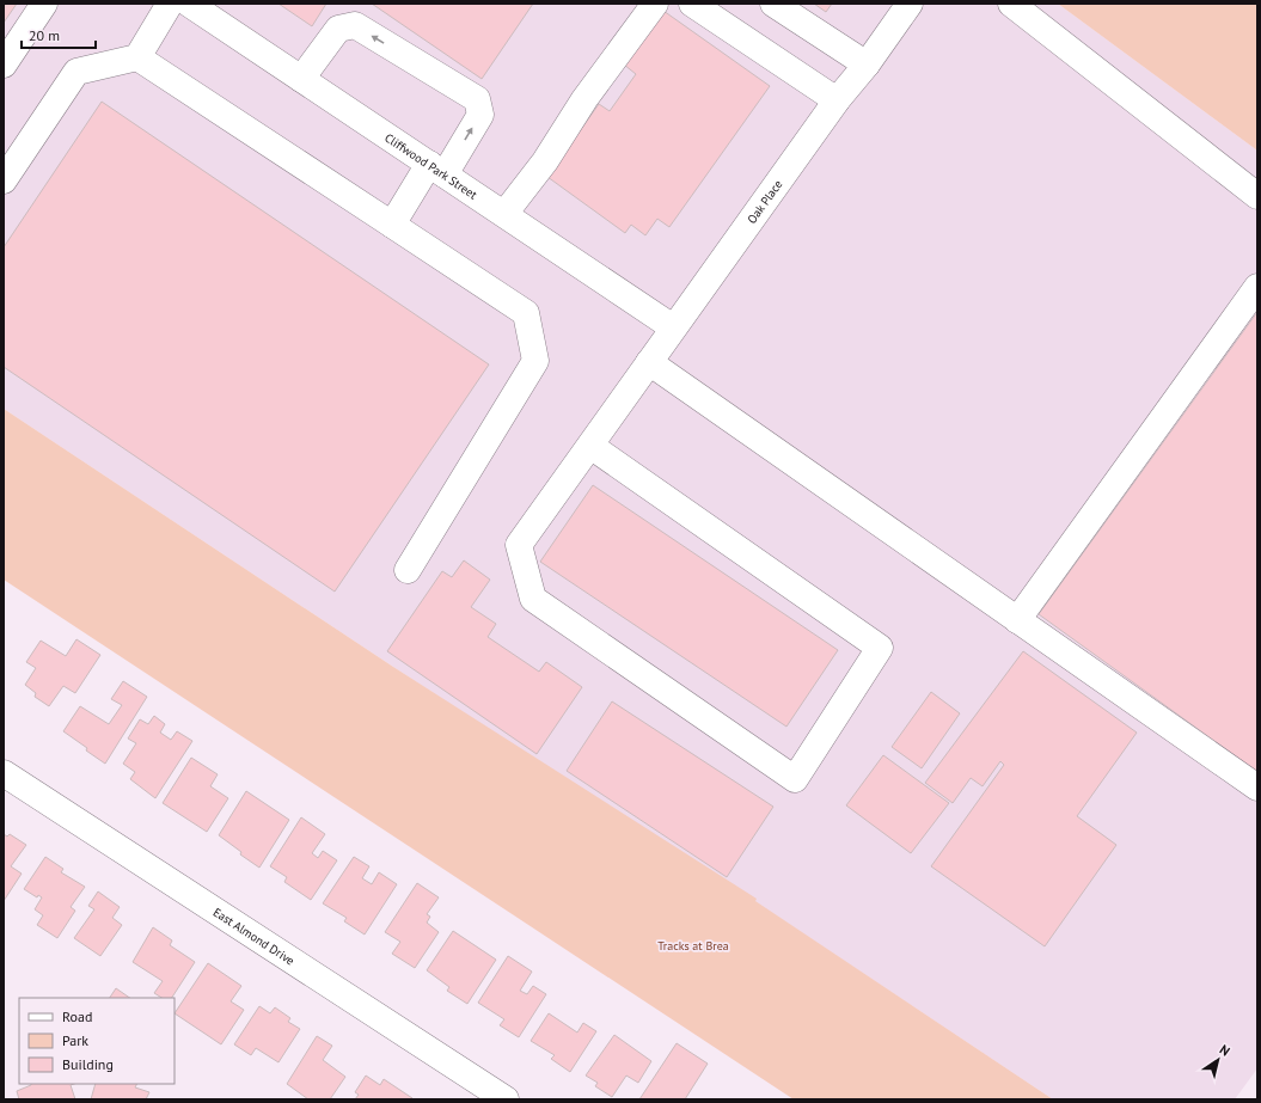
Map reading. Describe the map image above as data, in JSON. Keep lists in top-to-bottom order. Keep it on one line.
{"streets":{"street":["Cliffwood Park Street","Oak Place","East Almond Drive"]},"crossings":[["Cliffwood Park Street","Oak Place"]],"parks":["Tracks at Brea"],"legend":["Road","Park","Building"],"scale_bar":"20 m","north":"top right"}
